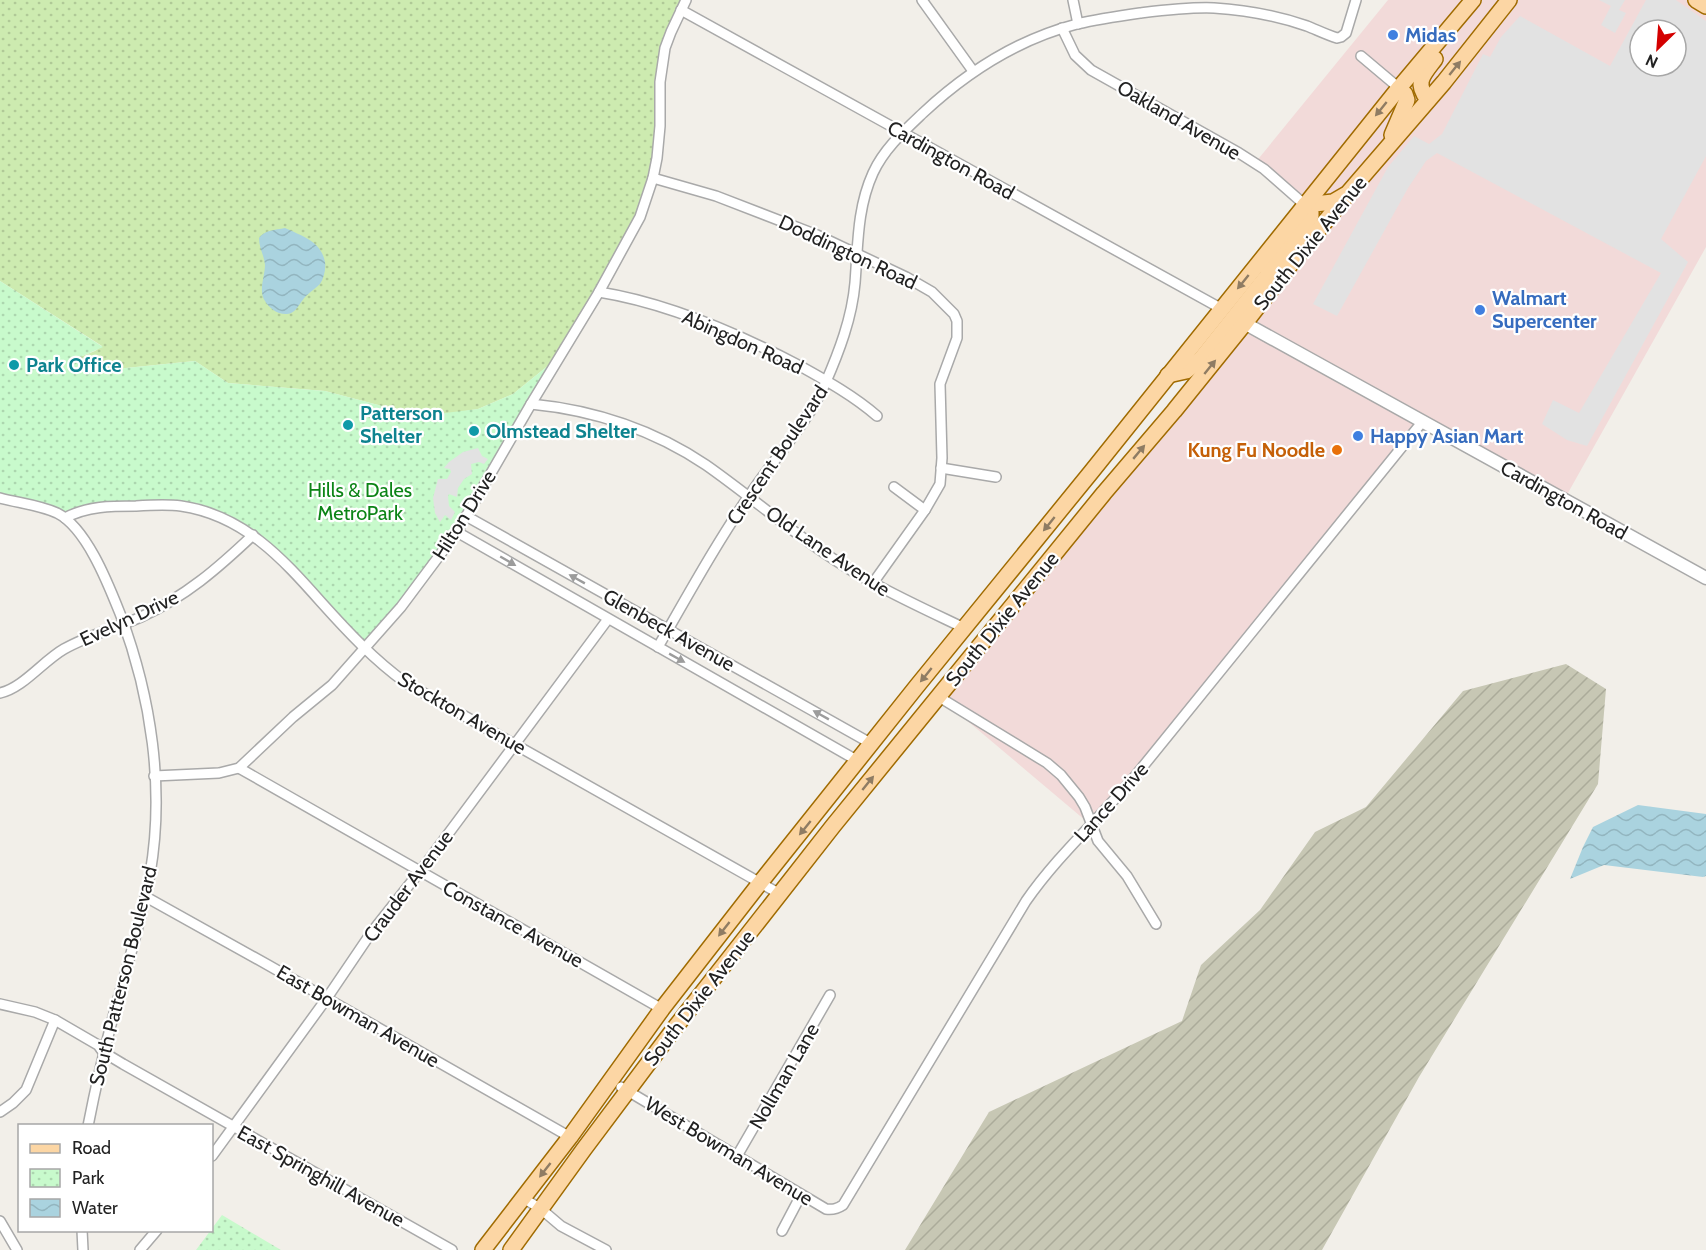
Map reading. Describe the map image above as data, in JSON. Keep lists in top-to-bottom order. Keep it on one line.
{"streets":{"main road":["South Dixie Avenue"],"street":["Oakland Avenue","Cardington Road","Doddington Road","Abingdon Road","Crescent Boulevard","Hilton Drive","Old Lane Avenue","Evelyn Drive","Glenbeck Avenue","Stockton Avenue","Lance Drive","Crauder Avenue","Constance Avenue","South Patterson Boulevard","East Bowman Avenue","Nollman Lane","West Bowman Avenue","East Springhill Avenue"]},"crossings":[["Oakland Avenue","South Dixie Avenue"],["Oakland Avenue","Crescent Boulevard"],["Cardington Road","South Dixie Avenue"],["Cardington Road","Crescent Boulevard"],["Cardington Road","Hilton Drive"],["Cardington Road","Lance Drive"],["South Dixie Avenue","Old Lane Avenue"],["South Dixie Avenue","Glenbeck Avenue"],["South Dixie Avenue","Stockton Avenue"],["South Dixie Avenue","Constance Avenue"],["South Dixie Avenue","East Bowman Avenue"],["South Dixie Avenue","West Bowman Avenue"],["Doddington Road","Crescent Boulevard"],["Doddington Road","Hilton Drive"],["Doddington Road","Old Lane Avenue"],["Abingdon Road","Crescent Boulevard"],["Abingdon Road","Hilton Drive"],["Crescent Boulevard","Old Lane Avenue"],["Crescent Boulevard","Glenbeck Avenue"],["Hilton Drive","Old Lane Avenue"],["Hilton Drive","Glenbeck Avenue"],["Hilton Drive","Stockton Avenue"],["Hilton Drive","Constance Avenue"],["Evelyn Drive","Stockton Avenue"],["Evelyn Drive","South Patterson Boulevard"],["Glenbeck Avenue","Crauder Avenue"],["Stockton Avenue","Crauder Avenue"],["Stockton Avenue","South Patterson Boulevard"],["Lance Drive","West Bowman Avenue"],["Crauder Avenue","Constance Avenue"],["Crauder Avenue","East Bowman Avenue"],["Crauder Avenue","East Springhill Avenue"],["South Patterson Boulevard","East Bowman Avenue"],["South Patterson Boulevard","East Springhill Avenue"],["Nollman Lane","West Bowman Avenue"]],"parks":["Hills & Dales MetroPark"],"places":["Midas","Walmart Supercenter","Park Office","Patterson Shelter","Olmstead Shelter","Happy Asian Mart","Kung Fu Noodle"],"legend":["Road","Park","Water"],"north":"bottom left"}
